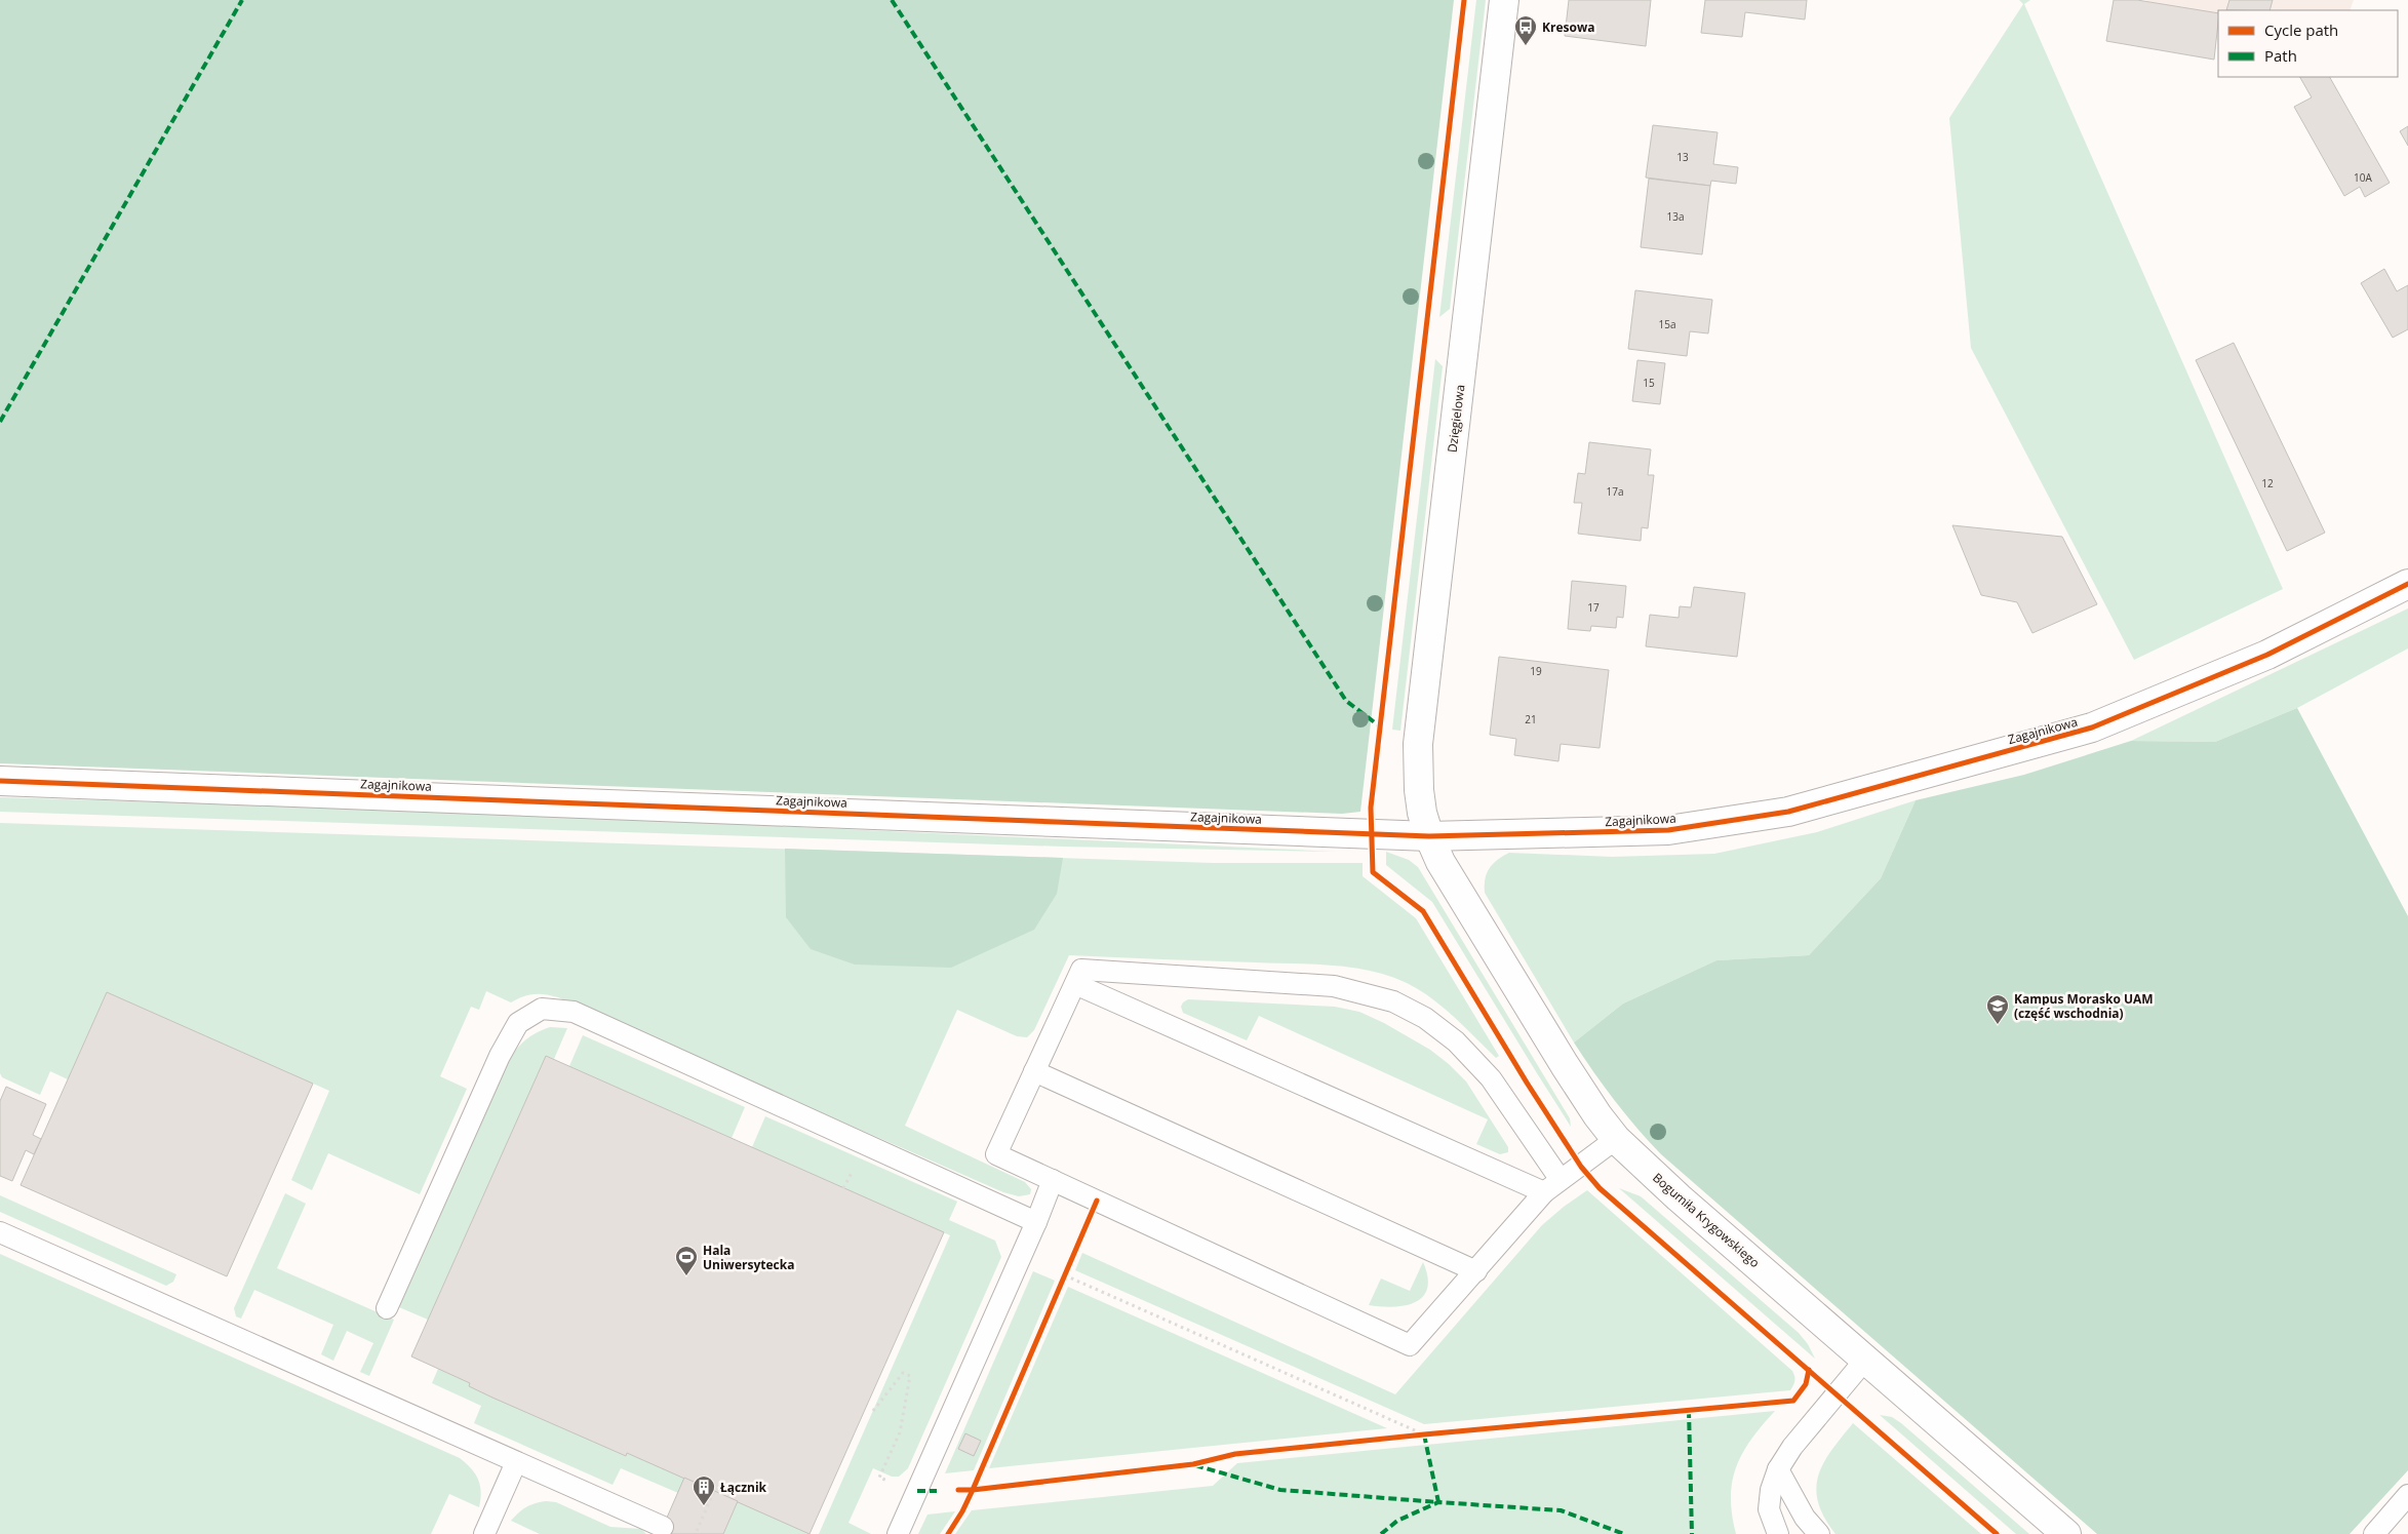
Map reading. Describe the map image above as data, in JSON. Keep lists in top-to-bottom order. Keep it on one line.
{"streets":{"street":["Dzięgielowa","Zagajnikowa","Bogumiła Krygowskiego"]},"crossings":[["Dzięgielowa","Zagajnikowa"],["Dzięgielowa","Bogumiła Krygowskiego"],["Zagajnikowa","Bogumiła Krygowskiego"]],"places":{"bus stop":["Kresowa"],"school or university":["Kampus Morasko UAM (część wschodnia)"],"sports":["Hala Uniwersytecka"],"building":["Łącznik"]},"house_numbers":["13","10A","13a","15a","15","12","17a","17","19","21"],"legend":["Cycle path","Path"]}
